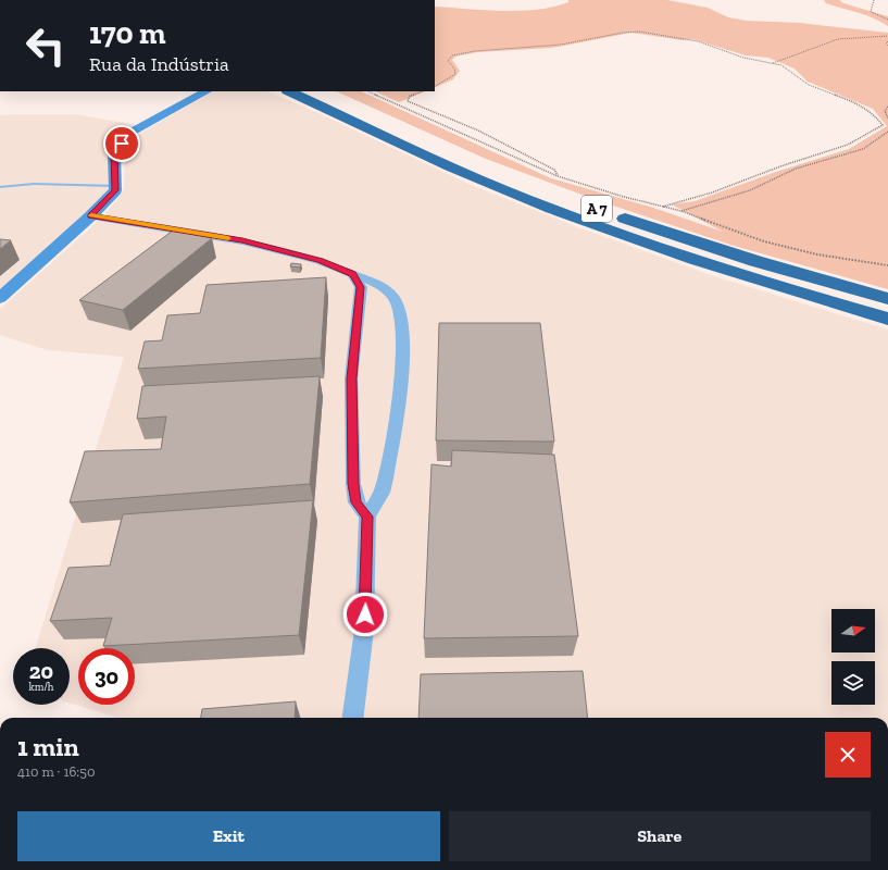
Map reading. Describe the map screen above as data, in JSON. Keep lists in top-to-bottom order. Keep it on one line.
{"streets":{"highway":["A 7"]},"north":"right","page":{"turn":["170 m","Rua da Indústria"],"speed":"20 km/h","limit":"30","heading":["1 min","410 m · 16:50"],"buttons":["Exit","Share"]}}
